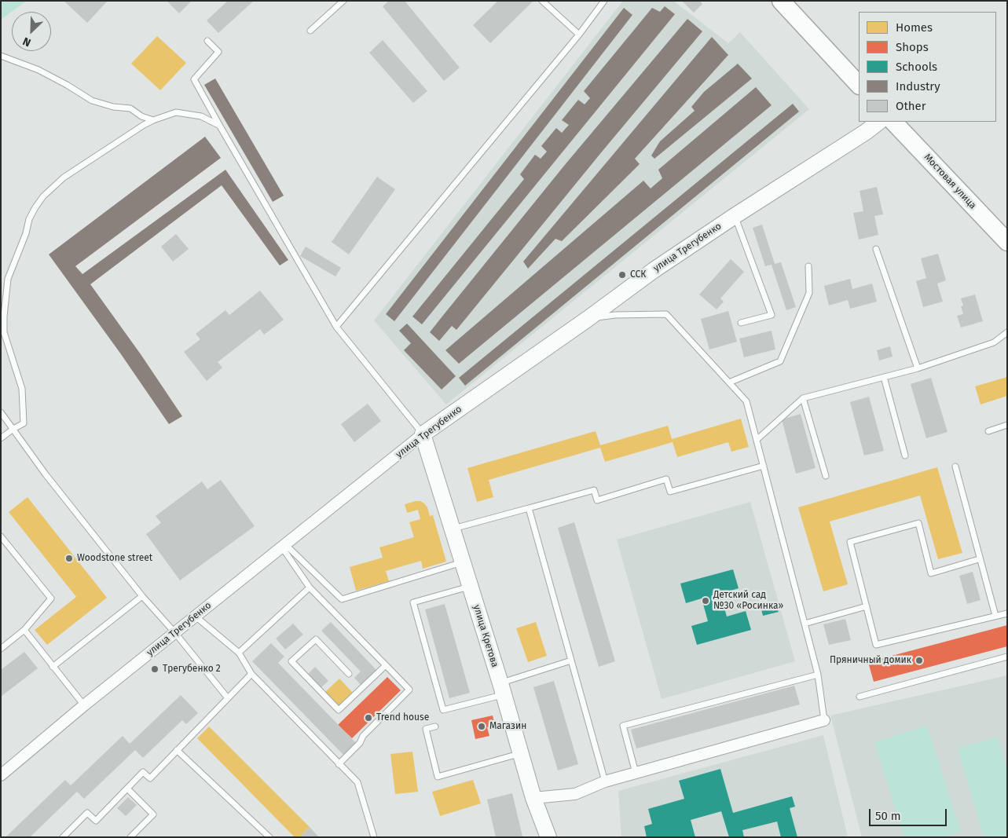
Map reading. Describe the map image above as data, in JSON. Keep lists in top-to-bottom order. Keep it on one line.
{"streets":{"main road":["Мостовая улица"],"street":["улица Трегубенко","улица Кретова"]},"crossings":[["улица Трегубенко","улица Кретова"]],"places":["ССК","Woodstone street","Детский сад №30 «Росинка»","Пряничный домик","Трегубенко 2","Trend house","Магазин"],"legend":["Homes","Shops","Schools","Industry","Other"],"scale_bar":"50 m","north":"bottom left"}
